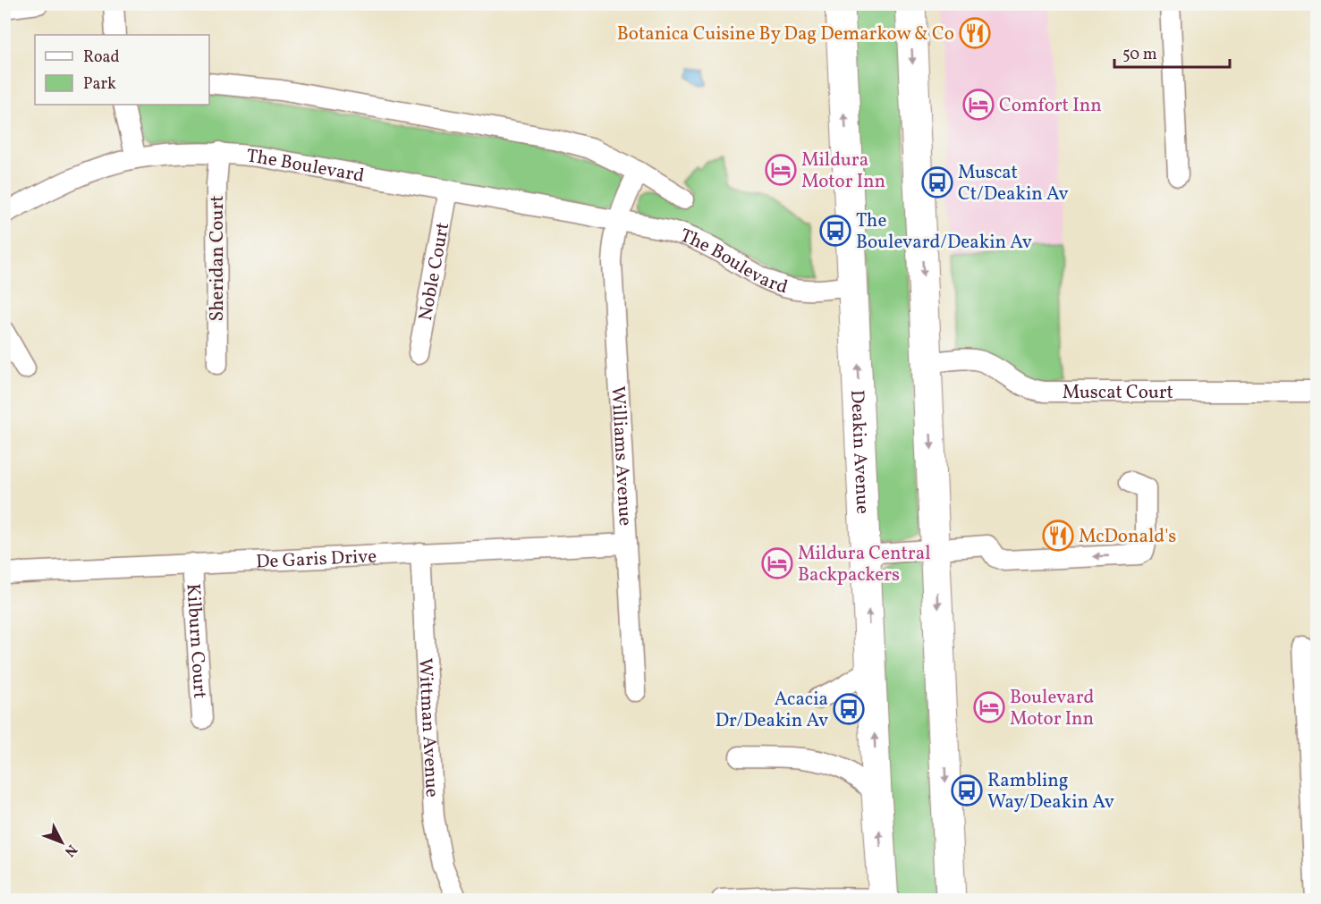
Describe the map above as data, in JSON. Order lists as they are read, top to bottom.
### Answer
{
  "streets": {
    "highway": ["Deakin Avenue"],
    "street": [
      "The Boulevard",
      "Sheridan Court",
      "Noble Court",
      "Muscat Court",
      "Williams Avenue",
      "De Garis Drive",
      "Kilburn Court",
      "Wittman Avenue"
    ]
  },
  "crossings": [
    ["The Boulevard", "Sheridan Court"],
    ["The Boulevard", "Noble Court"],
    ["The Boulevard", "Deakin Avenue"],
    ["The Boulevard", "Williams Avenue"],
    ["Williams Avenue", "De Garis Drive"],
    ["De Garis Drive", "Kilburn Court"],
    ["De Garis Drive", "Wittman Avenue"]
  ],
  "places": {
    "restaurant": ["Botanica Cuisine By Dag Demarkow & Co", "McDonald's"],
    "hotel": [
      "Comfort Inn",
      "Mildura Motor Inn",
      "Mildura Central Backpackers",
      "Boulevard Motor Inn"
    ],
    "bus stop": [
      "Muscat Ct/Deakin Av",
      "The Boulevard/Deakin Av",
      "Acacia Dr/Deakin Av",
      "Rambling Way/Deakin Av"
    ]
  },
  "legend": ["Road", "Park"],
  "scale_bar": "50 m",
  "north": "bottom right"
}
